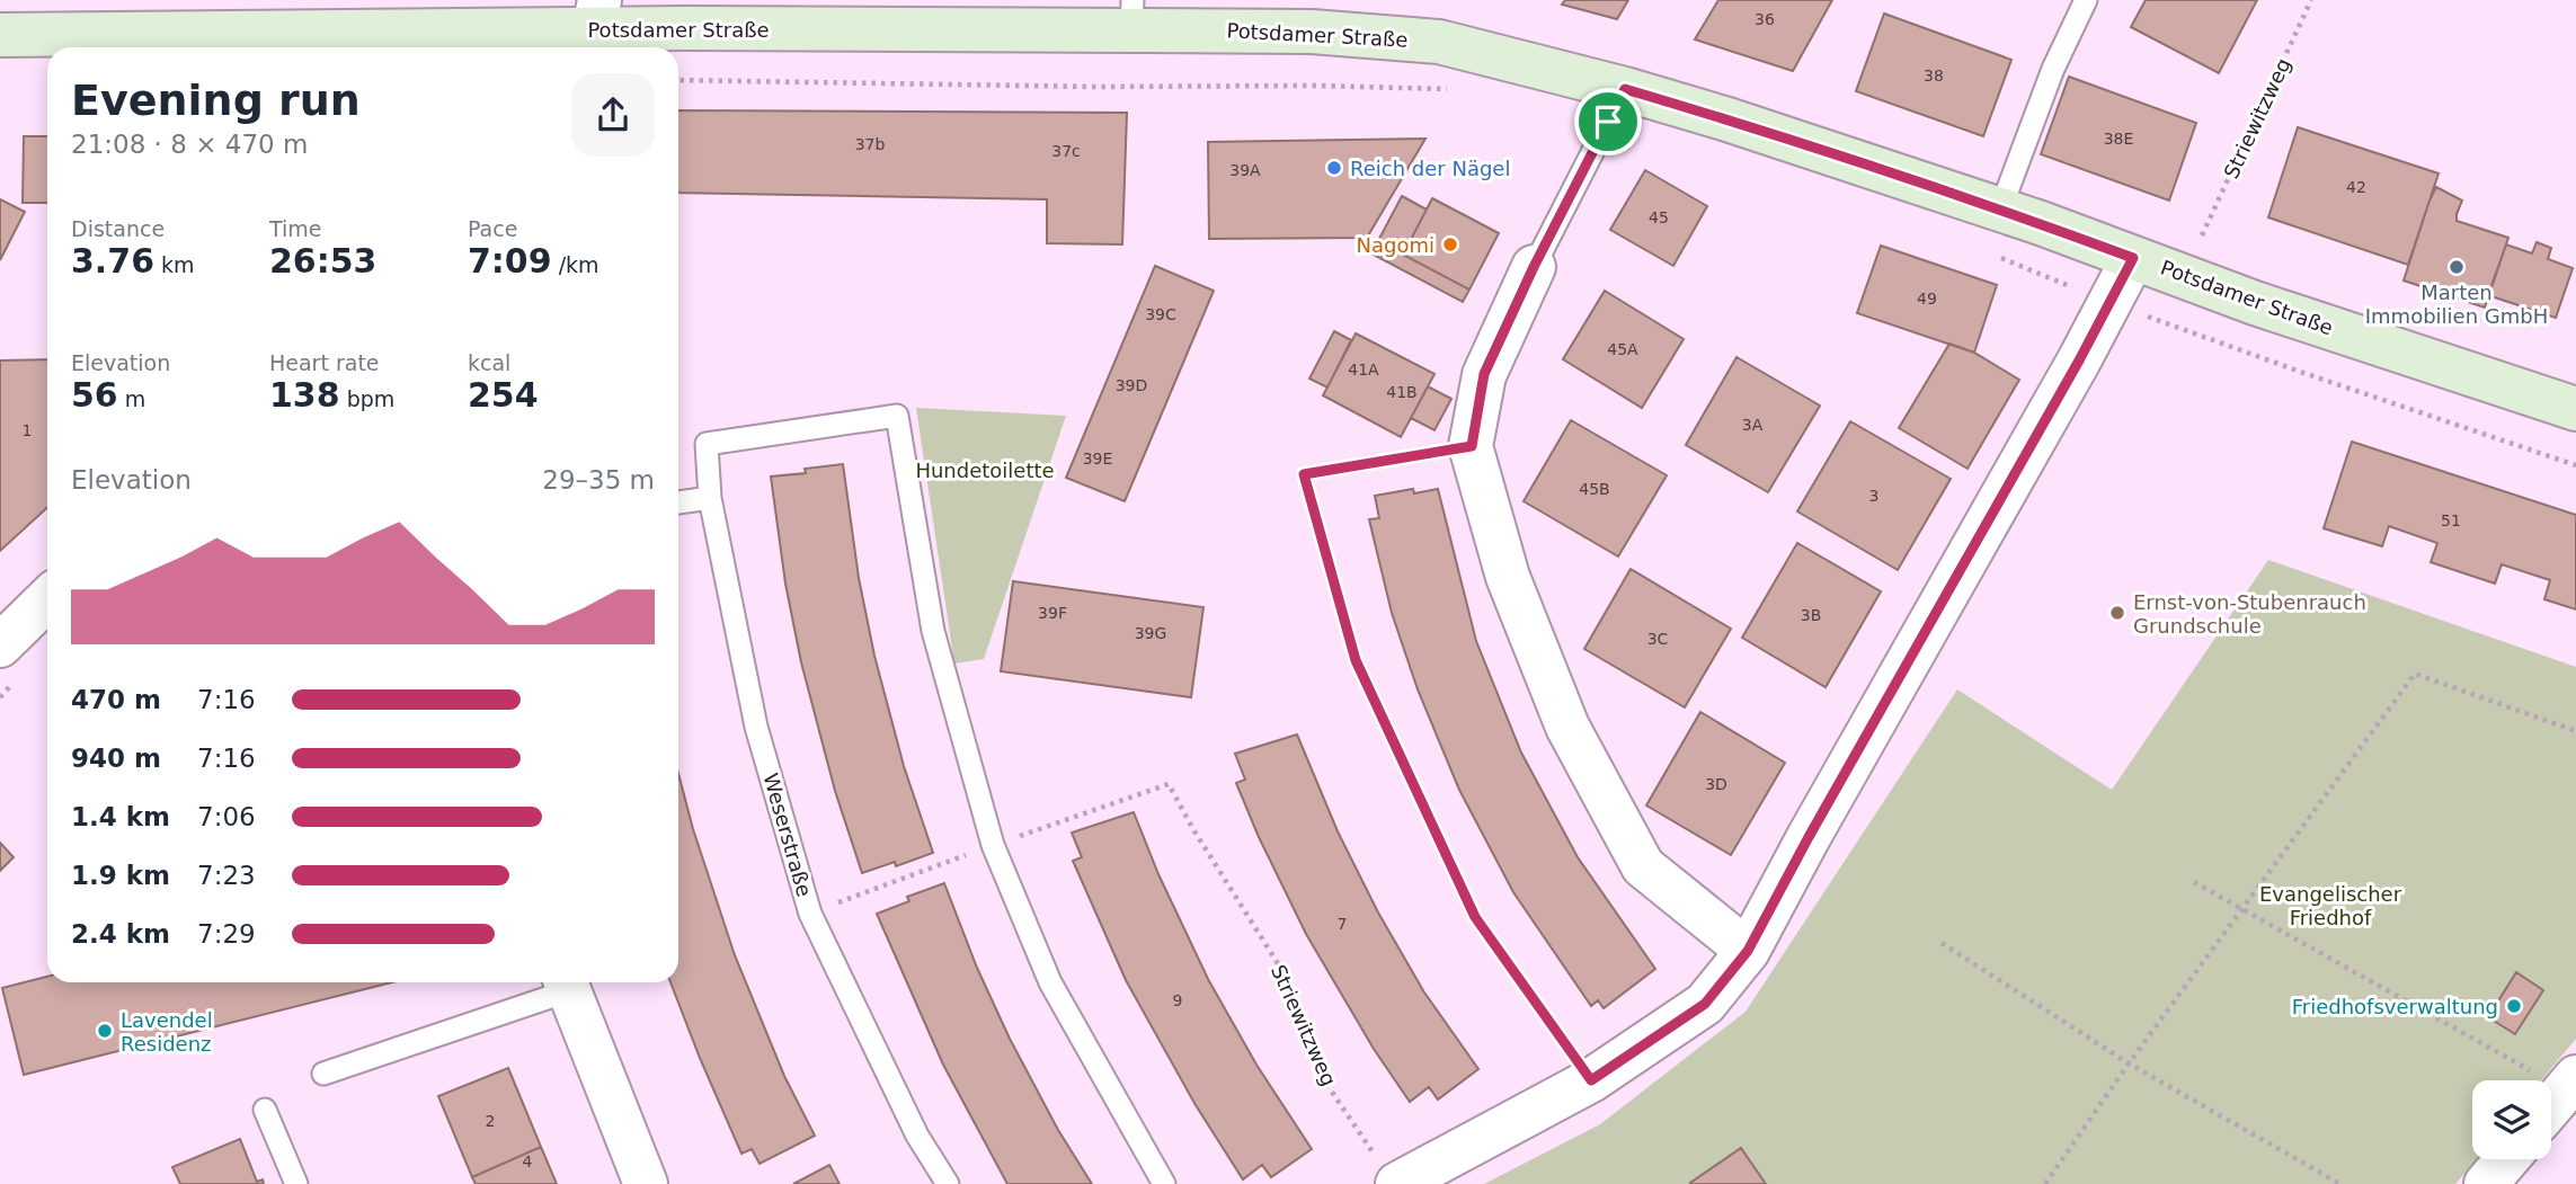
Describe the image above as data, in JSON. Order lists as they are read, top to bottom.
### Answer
{
  "streets": {
    "street": ["Potsdamer Straße"],
    "lane": ["Weserstraße"],
    "path": ["Striewitzweg"]
  },
  "parks": ["Hundetoilette", "Evangelischer Friedhof"],
  "places": [
    "Reich der Nägel",
    "Nagomi",
    "Marten Immobilien GmbH",
    "Ernst-von-Stubenrauch Grundschule",
    "Friedhofsverwaltung",
    "Lavendel Residenz"
  ],
  "house_numbers": [
    "36",
    "38",
    "38E",
    "37b",
    "37c",
    "39A",
    "42",
    "45",
    "49",
    "39C",
    "45A",
    "41A",
    "39D",
    "41B",
    "3A",
    "1",
    "39E",
    "45B",
    "3",
    "51",
    "39F",
    "3B",
    "39G",
    "3C",
    "3D",
    "7",
    "9",
    "2",
    "4"
  ],
  "page": {
    "heading": ["Evening run", "21:08 · 8 × 470 m"],
    "stats": [
      ["Distance", "3.76 km"],
      ["Time", "26:53"],
      ["Pace", "7:09 /km"],
      ["Elevation", "56 m"],
      ["Heart rate", "138 bpm"],
      ["kcal", "254"]
    ],
    "chart": ["Elevation", "29–35 m"],
    "list": [
      {
        "name": "470 m",
        "note": "7:16"
      },
      {
        "name": "940 m",
        "note": "7:16"
      },
      {
        "name": "1.4 km",
        "note": "7:06"
      },
      {
        "name": "1.9 km",
        "note": "7:23"
      },
      {
        "name": "2.4 km",
        "note": "7:29"
      }
    ]
  }
}
